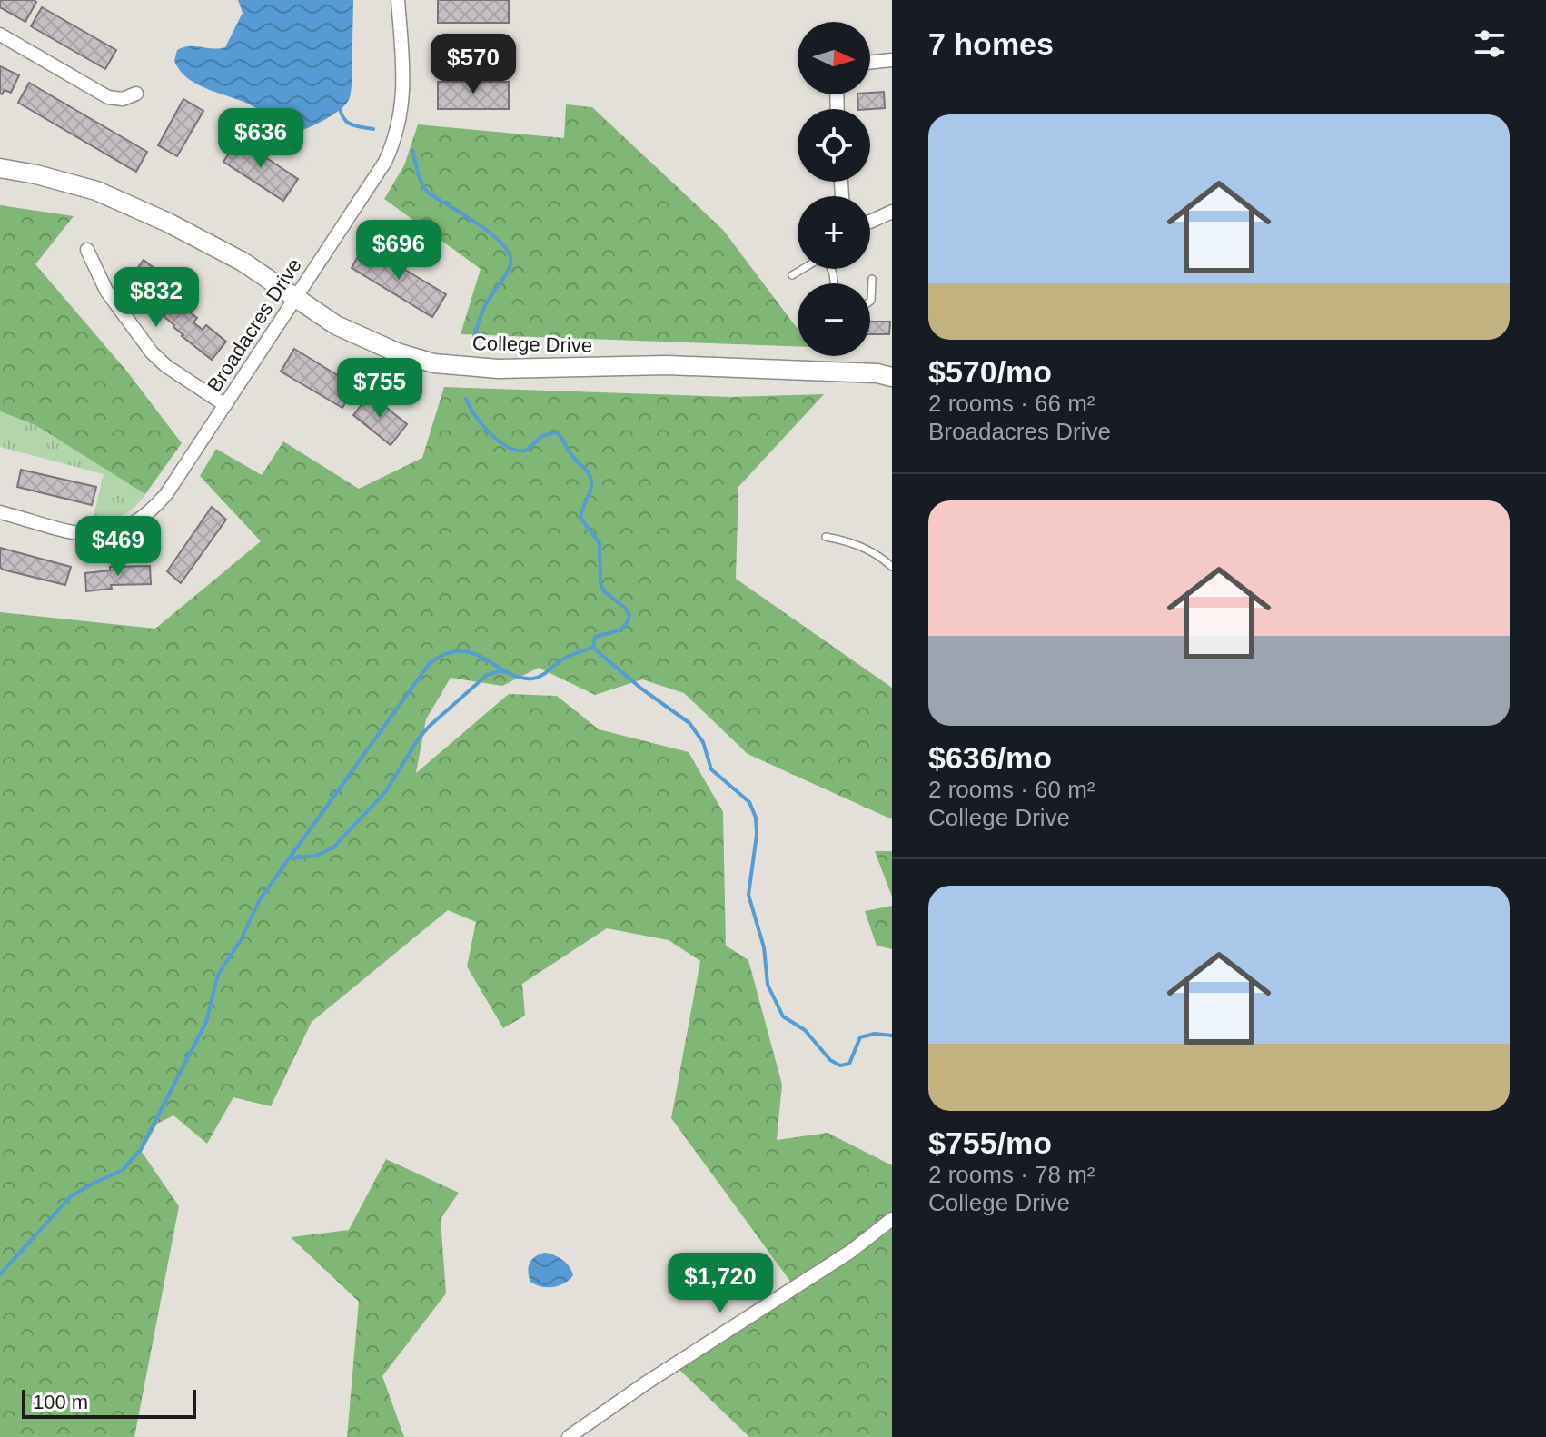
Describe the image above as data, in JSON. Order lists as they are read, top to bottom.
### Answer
{
  "streets": {
    "main road": ["College Drive"],
    "street": ["Broadacres Drive"]
  },
  "crossings": [
    ["Broadacres Drive", "College Drive"]
  ],
  "scale_bar": "100 m",
  "north": "right",
  "page": {
    "heading": "7 homes",
    "map_buttons": ["+", "−"],
    "price": [
      "$570",
      "$636",
      "$696",
      "$832",
      "$755",
      "$469",
      "$1,720"
    ],
    "list": [
      {
        "name": "$570/mo",
        "note": "2 rooms · 66 m² · Broadacres Drive"
      },
      {
        "name": "$636/mo",
        "note": "2 rooms · 60 m² · College Drive"
      },
      {
        "name": "$755/mo",
        "note": "2 rooms · 78 m² · College Drive"
      }
    ],
    "scale": "100 m"
  }
}
